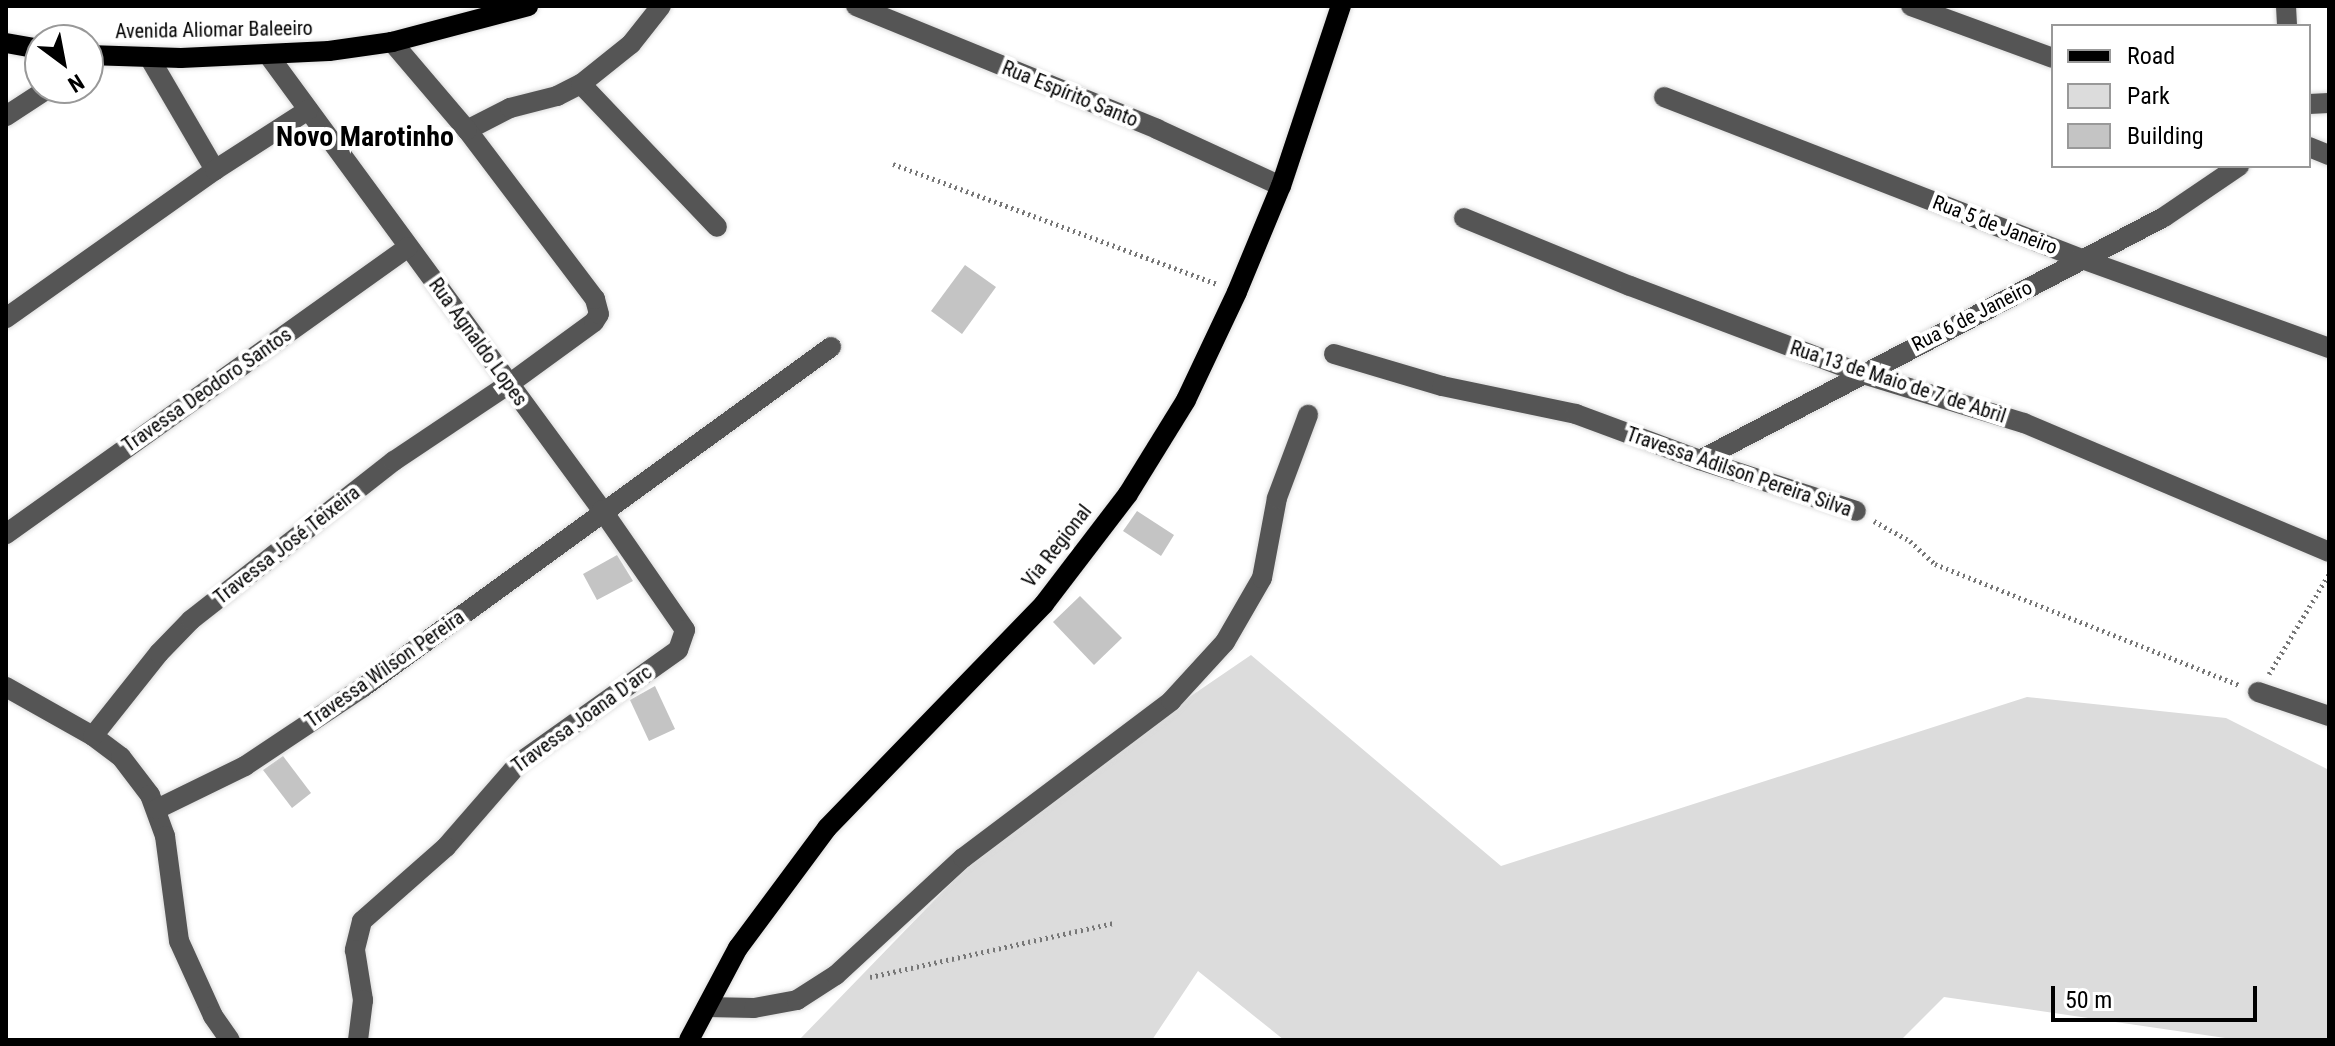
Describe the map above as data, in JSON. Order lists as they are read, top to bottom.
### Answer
{
  "streets": {
    "main road": ["Avenida Aliomar Baleeiro", "Via Regional"],
    "street": [
      "Rua Espírito Santo",
      "Rua 5 de Janeiro",
      "Rua 6 de Janeiro",
      "Rua Agnaldo Lopes",
      "Rua 13 de Maio de 7 de Abril",
      "Travessa Deodoro Santos",
      "Travessa Adilson Pereira Silva",
      "Travessa José Teixeira",
      "Travessa Wilson Pereira",
      "Travessa Joana D'arc"
    ]
  },
  "crossings": [
    ["Avenida Aliomar Baleeiro", "Rua Agnaldo Lopes"],
    ["Rua Espírito Santo", "Via Regional"],
    ["Rua 5 de Janeiro", "Rua 6 de Janeiro"],
    ["Rua 6 de Janeiro", "Rua 13 de Maio de 7 de Abril"],
    ["Rua 6 de Janeiro", "Travessa Adilson Pereira Silva"],
    ["Rua Agnaldo Lopes", "Travessa Deodoro Santos"],
    ["Rua Agnaldo Lopes", "Travessa José Teixeira"],
    ["Rua Agnaldo Lopes", "Travessa Wilson Pereira"],
    ["Rua Agnaldo Lopes", "Travessa Joana D'arc"]
  ],
  "districts": ["Novo Marotinho"],
  "legend": ["Road", "Park", "Building"],
  "scale_bar": "50 m",
  "north": "bottom right"
}
